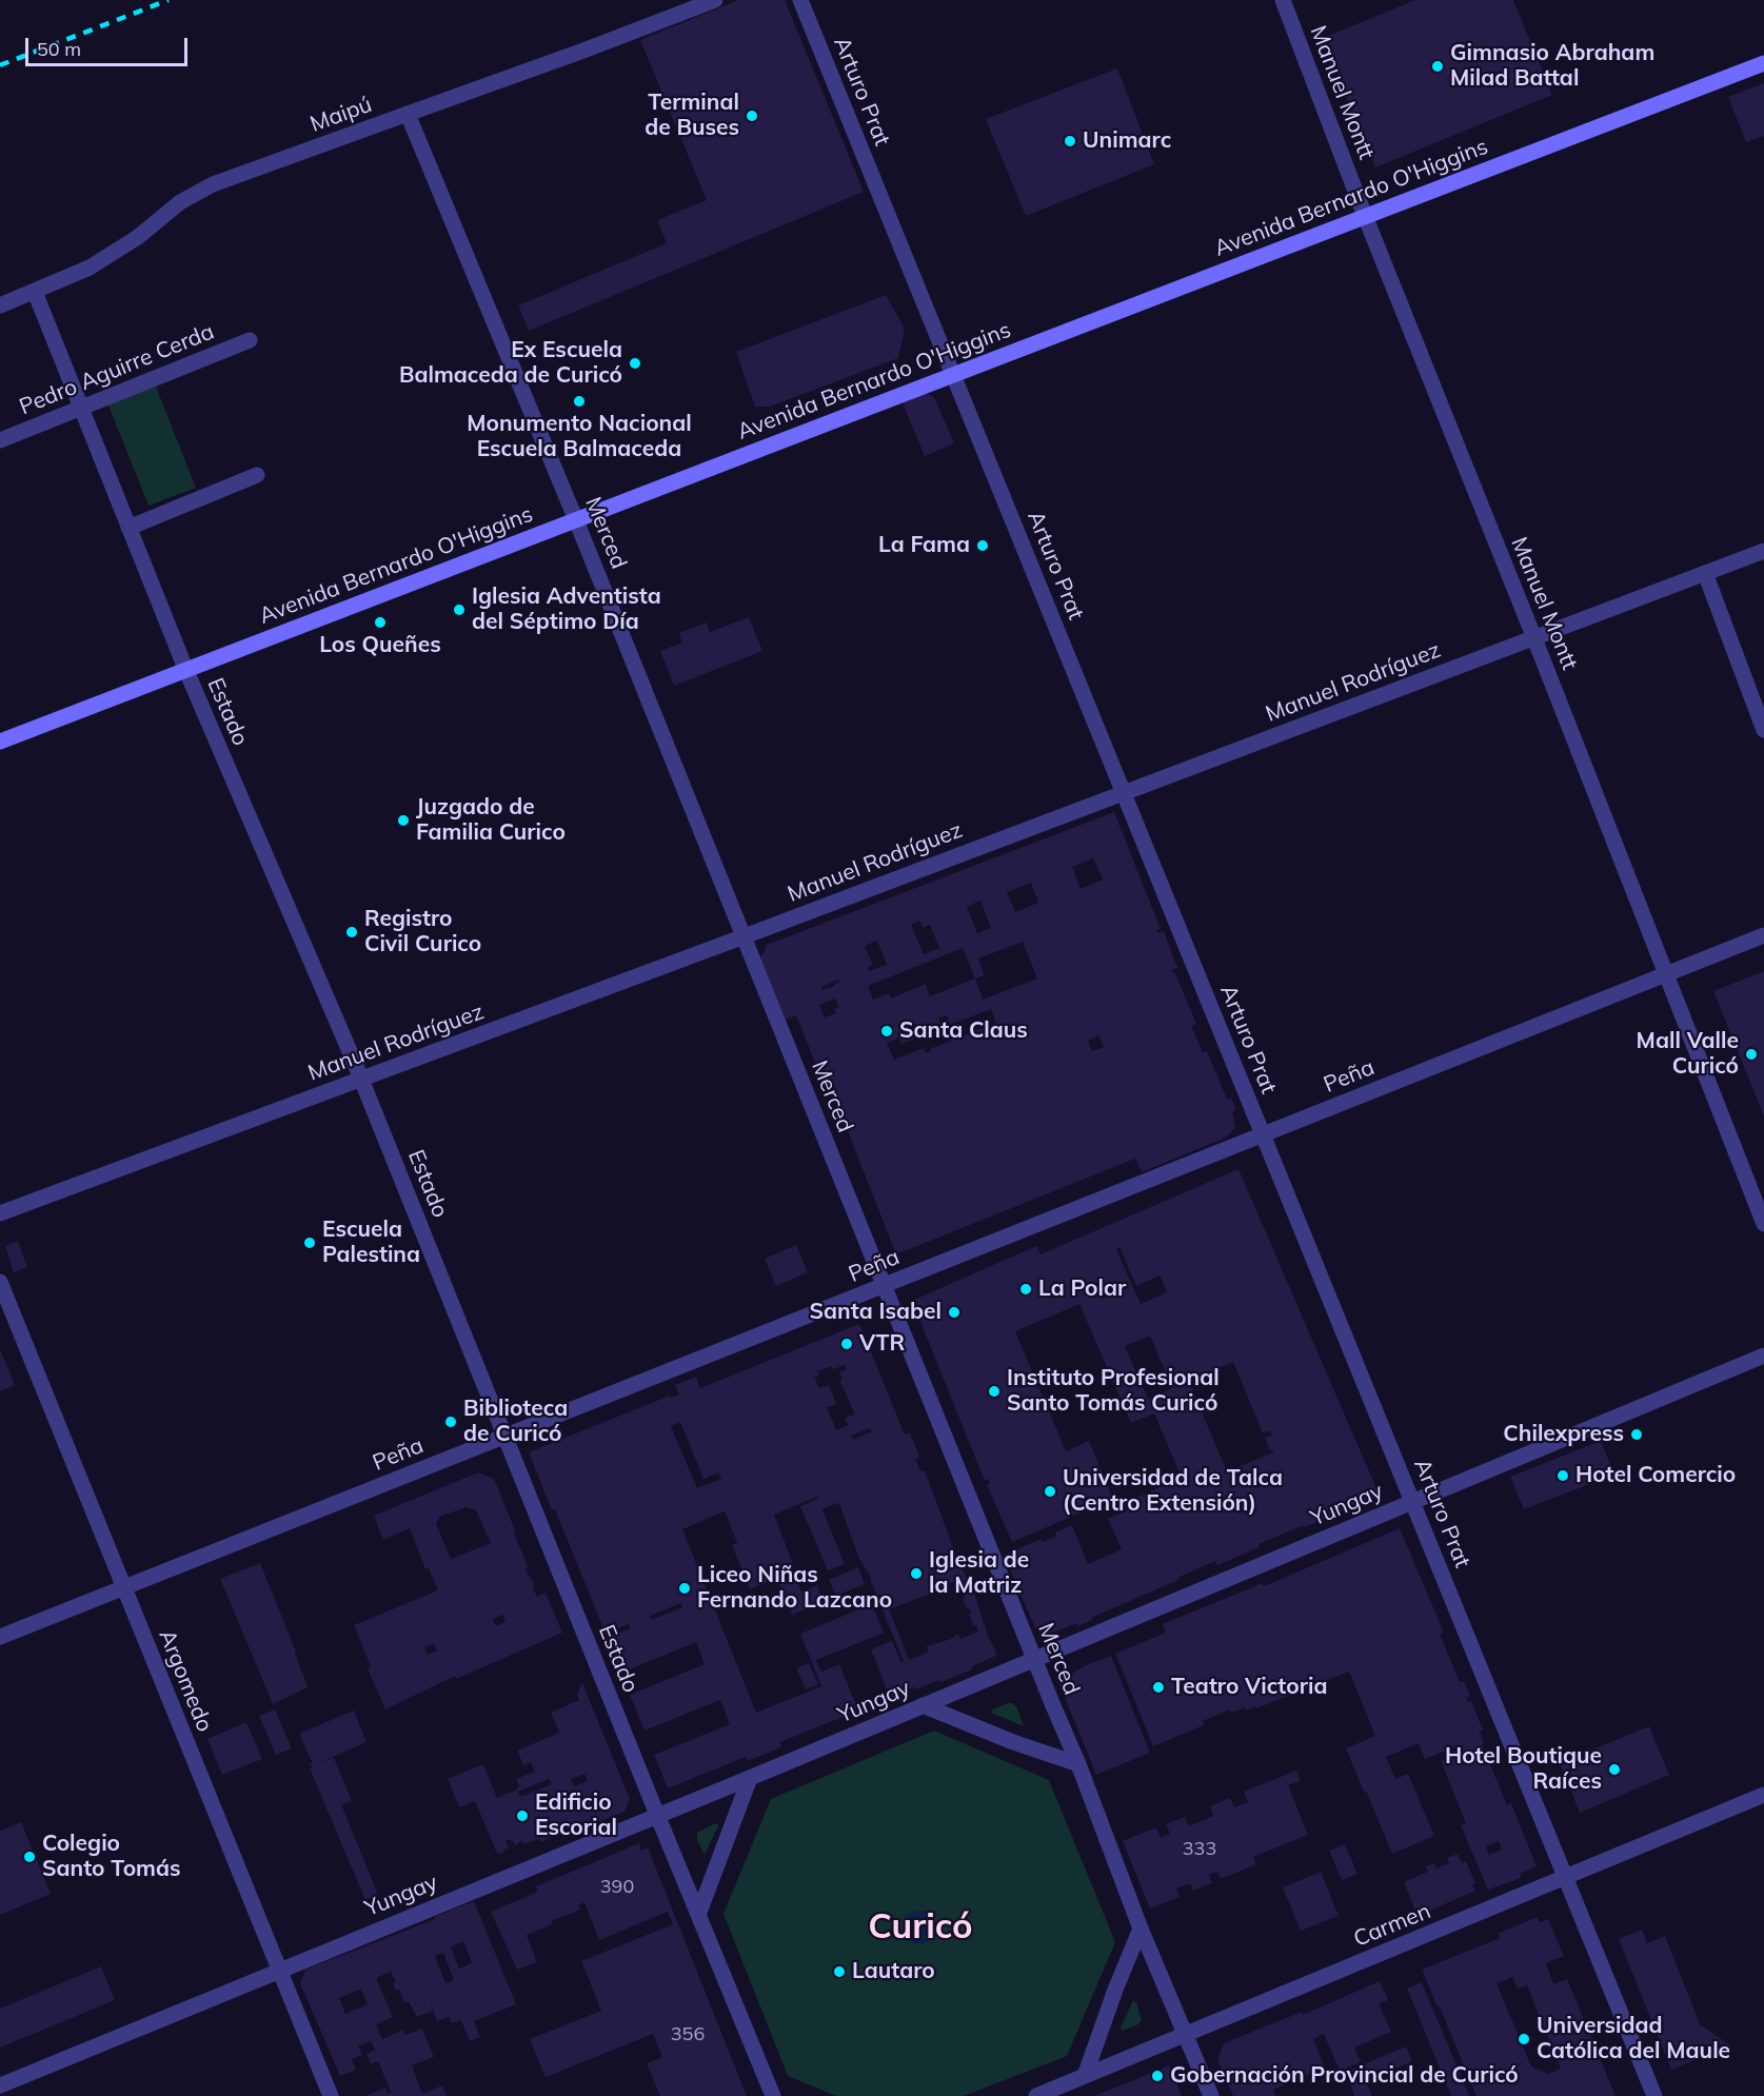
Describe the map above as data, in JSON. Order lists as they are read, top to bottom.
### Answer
{
  "streets": {
    "main road": ["Avenida Bernardo O'Higgins"],
    "street": [
      "Arturo Prat",
      "Manuel Montt",
      "Maipú",
      "Pedro Aguirre Cerda",
      "Merced",
      "Manuel Rodríguez",
      "Estado",
      "Peña",
      "Yungay",
      "Argomedo",
      "Carmen"
    ]
  },
  "crossings": [
    ["Arturo Prat", "Avenida Bernardo O'Higgins"],
    ["Arturo Prat", "Manuel Rodríguez"],
    ["Arturo Prat", "Peña"],
    ["Arturo Prat", "Yungay"],
    ["Arturo Prat", "Carmen"],
    ["Manuel Montt", "Avenida Bernardo O'Higgins"],
    ["Manuel Montt", "Manuel Rodríguez"],
    ["Manuel Montt", "Peña"],
    ["Maipú", "Merced"],
    ["Maipú", "Estado"],
    ["Avenida Bernardo O'Higgins", "Merced"],
    ["Avenida Bernardo O'Higgins", "Estado"],
    ["Pedro Aguirre Cerda", "Estado"],
    ["Merced", "Manuel Rodríguez"],
    ["Merced", "Peña"],
    ["Merced", "Yungay"],
    ["Merced", "Carmen"],
    ["Manuel Rodríguez", "Estado"],
    ["Estado", "Peña"],
    ["Estado", "Yungay"],
    ["Peña", "Argomedo"],
    ["Yungay", "Argomedo"]
  ],
  "districts": ["Curicó"],
  "places": [
    "Gimnasio Abraham Milad Battal",
    "Terminal de Buses",
    "Unimarc",
    "Ex Escuela Balmaceda de Curicó",
    "Monumento Nacional Escuela Balmaceda",
    "La Fama",
    "Iglesia Adventista del Séptimo Día",
    "Los Queñes",
    "Juzgado de Familia Curico",
    "Registro Civil Curico",
    "Santa Claus",
    "Mall Valle Curicó",
    "Escuela Palestina",
    "La Polar",
    "Santa Isabel",
    "VTR",
    "Instituto Profesional Santo Tomás Curicó",
    "Biblioteca de Curicó",
    "Chilexpress",
    "Hotel Comercio",
    "Universidad de Talca (Centro Extensión)",
    "Iglesia de la Matriz",
    "Liceo Niñas Fernando Lazcano",
    "Teatro Victoria",
    "Hotel Boutique Raíces",
    "Edificio Escorial",
    "Colegio Santo Tomás",
    "Lautaro",
    "Universidad Católica del Maule",
    "Gobernación Provincial de Curicó"
  ],
  "house_numbers": ["333", "390", "356"],
  "scale_bar": "50 m"
}
